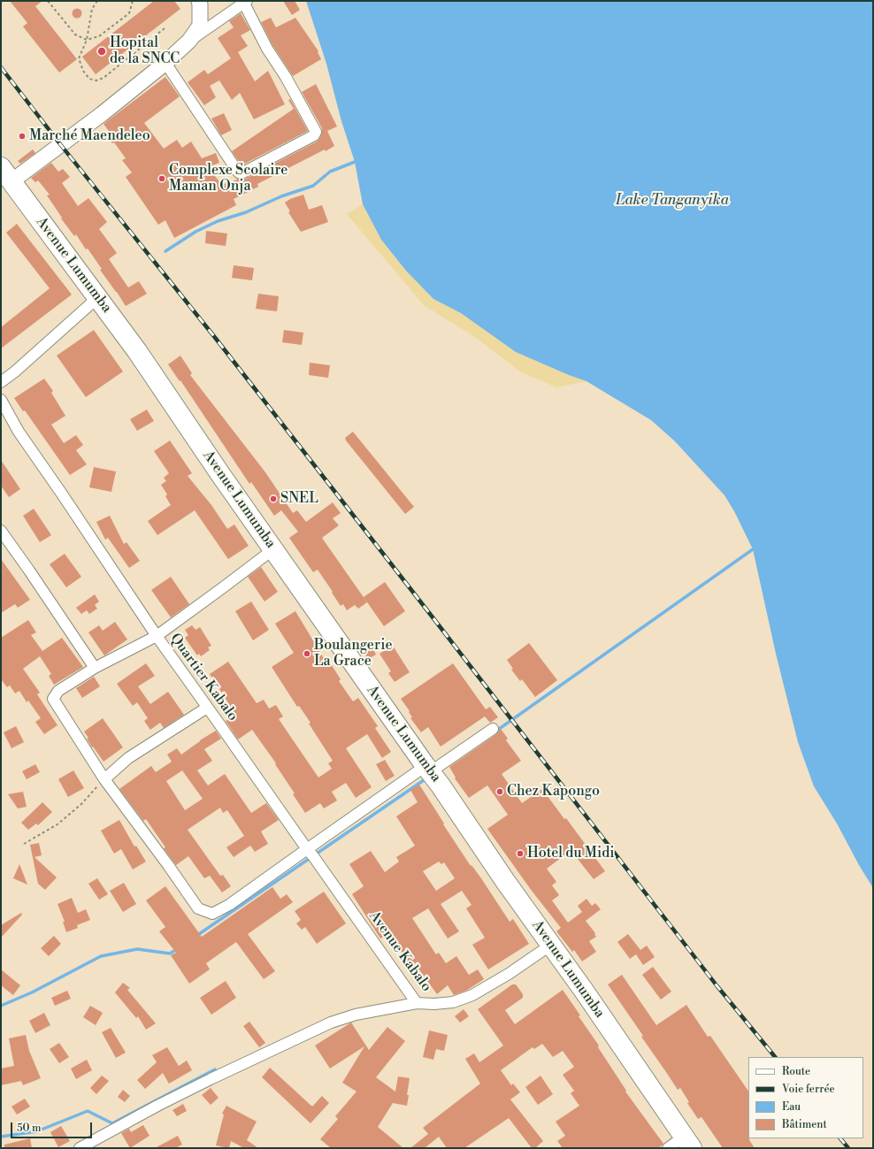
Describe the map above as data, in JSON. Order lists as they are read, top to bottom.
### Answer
{
  "streets": {
    "highway": ["Avenue Lumumba"],
    "street": ["Quartier Kabalo", "Avenue Kabalo"]
  },
  "crossings": [
    ["Avenue Lumumba", "Avenue Kabalo"],
    ["Quartier Kabalo", "Avenue Kabalo"]
  ],
  "water": ["Lake Tanganyika"],
  "places": [
    "Hopital de la SNCC",
    "Marché Maendeleo",
    "Complexe Scolaire Maman Onja",
    "SNEL",
    "Boulangerie La Grace",
    "Chez Kapongo",
    "Hotel du Midi"
  ],
  "legend": [
    "Route",
    "Voie ferrée",
    "Eau",
    "Bâtiment"
  ],
  "scale_bar": "50 m"
}
